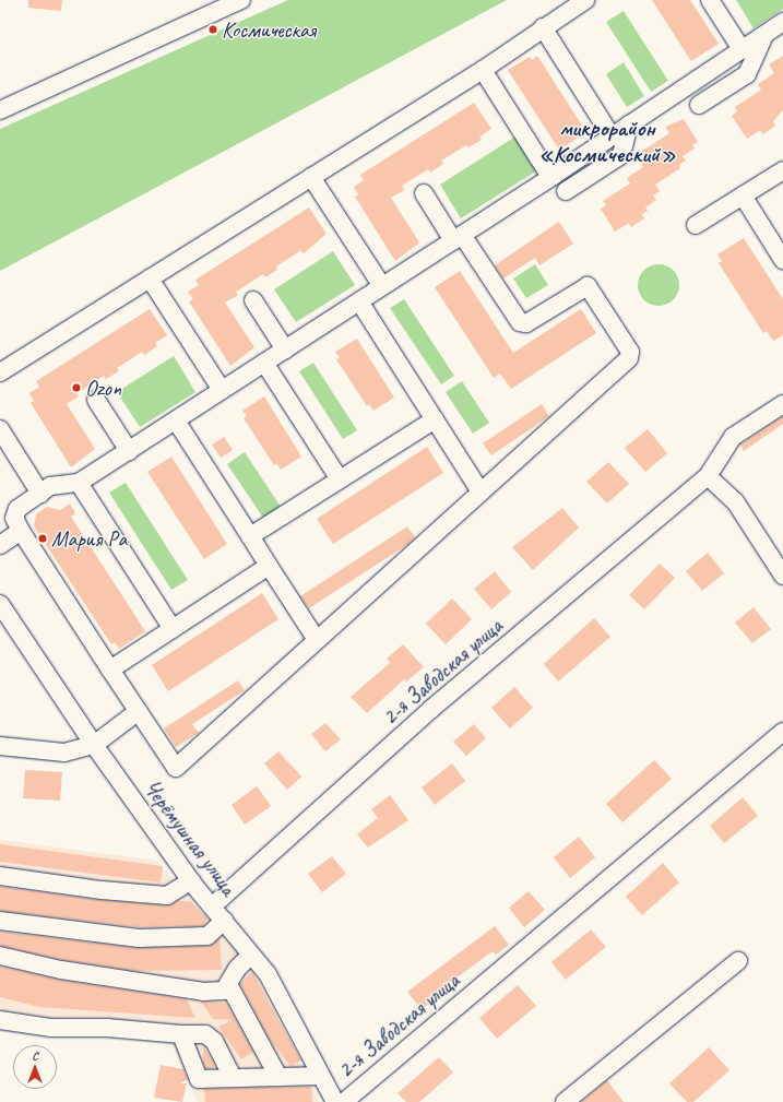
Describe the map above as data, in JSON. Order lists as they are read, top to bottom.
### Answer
{
  "streets": {
    "street": ["2-я Заводская улица", "Черёмушная улица"]
  },
  "crossings": [
    ["2-я Заводская улица", "Черёмушная улица"]
  ],
  "districts": ["микрорайон «Космический»"],
  "places": ["Космическая", "Ozon", "Мария Ра"],
  "north": "top"
}
